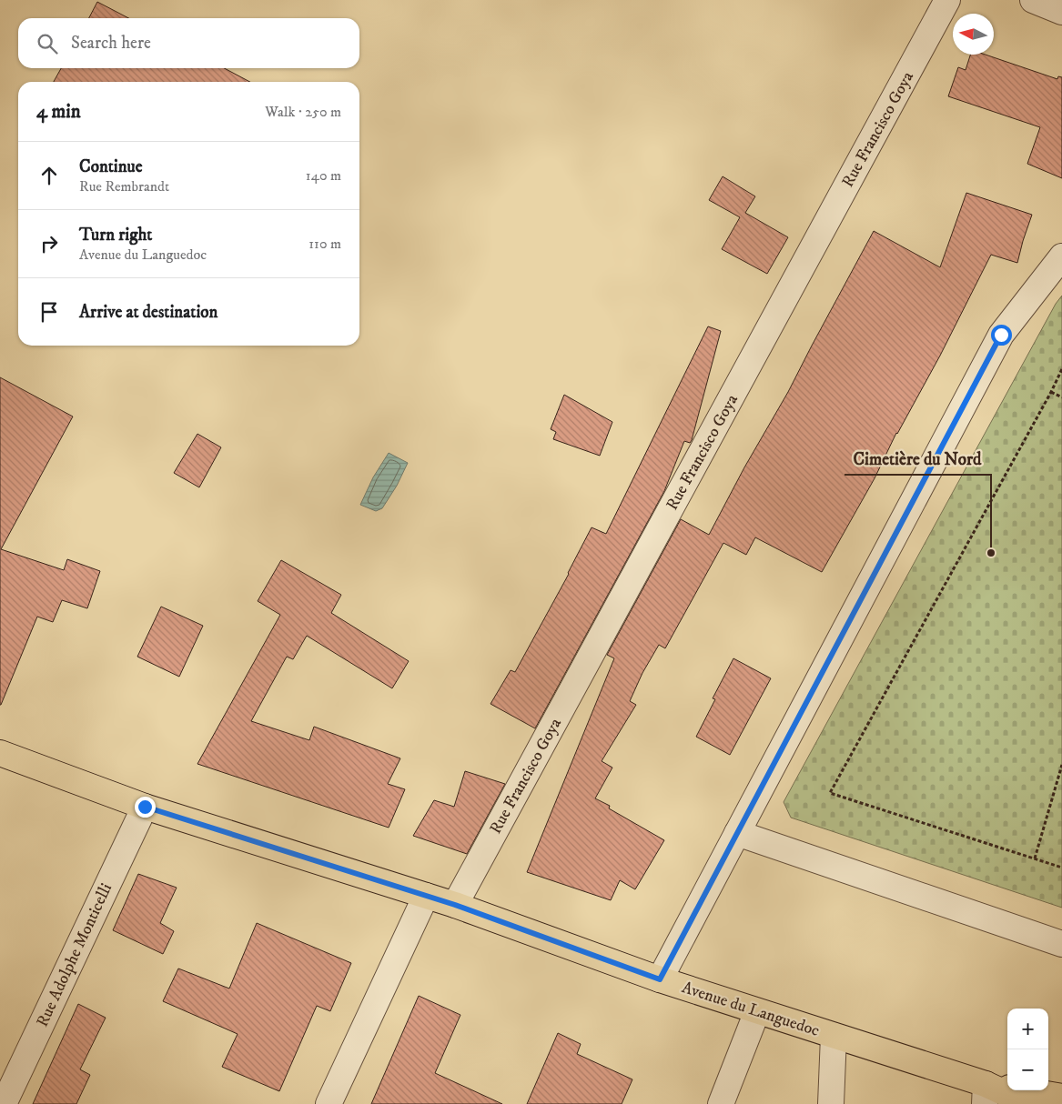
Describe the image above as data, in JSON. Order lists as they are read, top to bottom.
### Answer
{
  "streets": {
    "main road": ["Avenue du Languedoc"],
    "street": ["Rue Francisco Goya", "Rue Adolphe Monticelli"]
  },
  "crossings": [
    ["Rue Francisco Goya", "Avenue du Languedoc"],
    ["Rue Adolphe Monticelli", "Avenue du Languedoc"]
  ],
  "places": ["Cimetière du Nord"],
  "north": "left",
  "page": {
    "search": "Search here",
    "heading": ["4 min", "Walk · 250 m"],
    "list": [
      ["Continue", "Rue Rembrandt", "140 m"],
      ["Turn right", "Avenue du Languedoc", "110 m"],
      "Arrive at destination"
    ],
    "map_buttons": ["+", "−"]
  }
}
